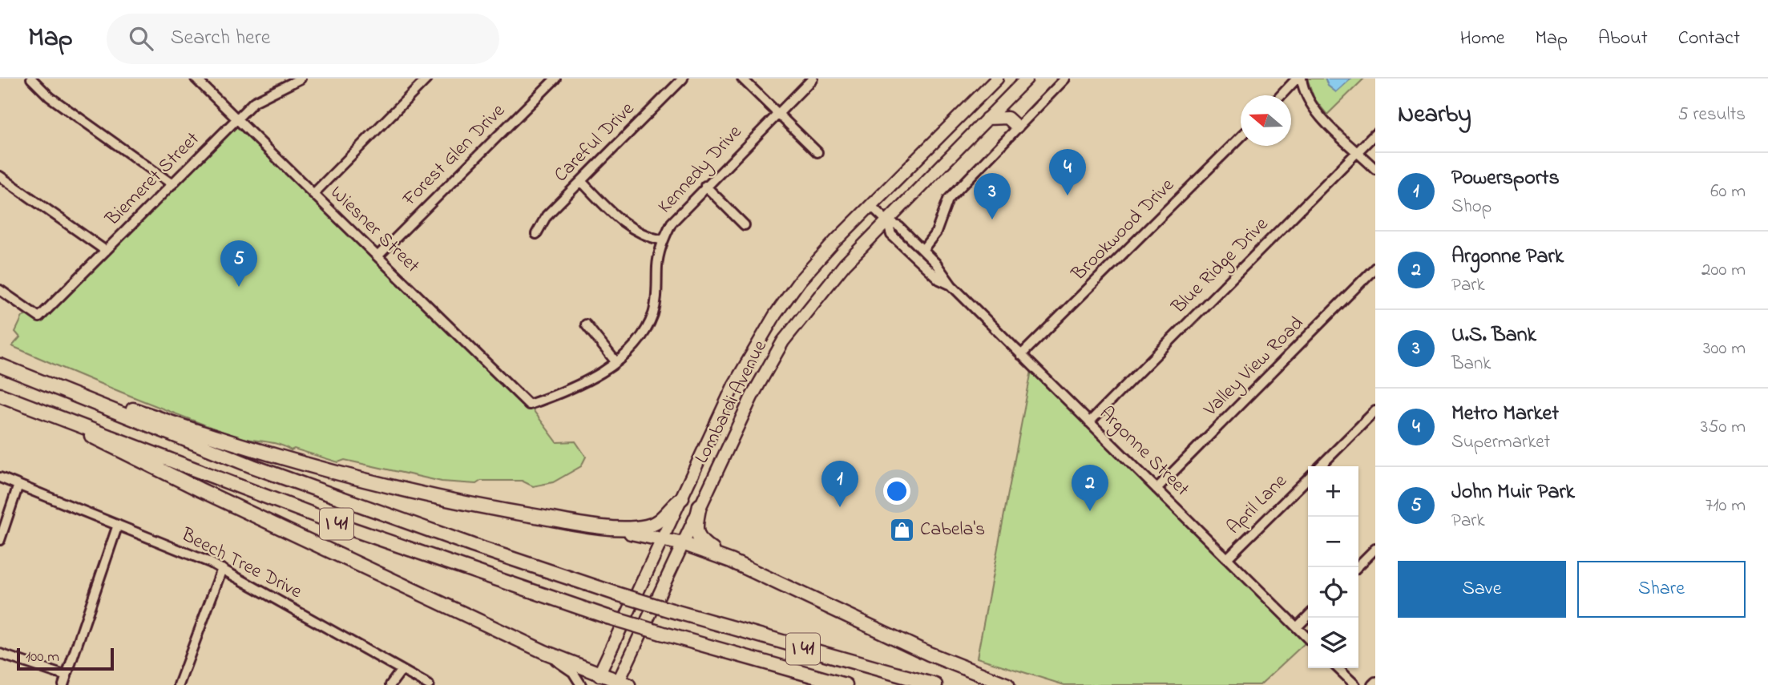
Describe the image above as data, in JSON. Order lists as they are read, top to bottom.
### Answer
{
  "streets": {
    "highway": ["I 41"],
    "main road": ["Lombardi Avenue"],
    "street": [
      "Careful Drive",
      "Forest Glen Drive",
      "Kennedy Drive",
      "Biemeret Street",
      "Wiesner Street",
      "Brookwood Drive",
      "Blue Ridge Drive",
      "Valley View Road",
      "Argonne Street",
      "April Lane",
      "Beech Tree Drive"
    ]
  },
  "crossings": [
    ["Forest Glen Drive", "Wiesner Street"],
    ["Kennedy Drive", "Wiesner Street"],
    ["Biemeret Street", "Wiesner Street"],
    ["Brookwood Drive", "Argonne Street"],
    ["Blue Ridge Drive", "Argonne Street"],
    ["Valley View Road", "Argonne Street"],
    ["Lombardi Avenue", "Argonne Street"],
    ["Argonne Street", "April Lane"]
  ],
  "places": {
    "shop": ["Cabela's"]
  },
  "scale_bar": "100 m",
  "north": "left",
  "page": {
    "header": "Map",
    "search": "Search here",
    "nav": [
      "Home",
      "Map",
      "About",
      "Contact"
    ],
    "heading": ["Nearby", "5 results"],
    "pins": [
      "4",
      "3",
      "5",
      "1",
      "2"
    ],
    "list": [
      {
        "mark": "1",
        "name": "Powersports",
        "note": "Shop",
        "value": "60 m"
      },
      {
        "mark": "2",
        "name": "Argonne Park",
        "note": "Park",
        "value": "200 m"
      },
      {
        "mark": "3",
        "name": "U.S. Bank",
        "note": "Bank",
        "value": "300 m"
      },
      {
        "mark": "4",
        "name": "Metro Market",
        "note": "Supermarket",
        "value": "350 m"
      },
      {
        "mark": "5",
        "name": "John Muir Park",
        "note": "Park",
        "value": "710 m"
      }
    ],
    "map_buttons": ["+", "−"],
    "buttons": ["Save", "Share"],
    "scale": "100 m"
  }
}
